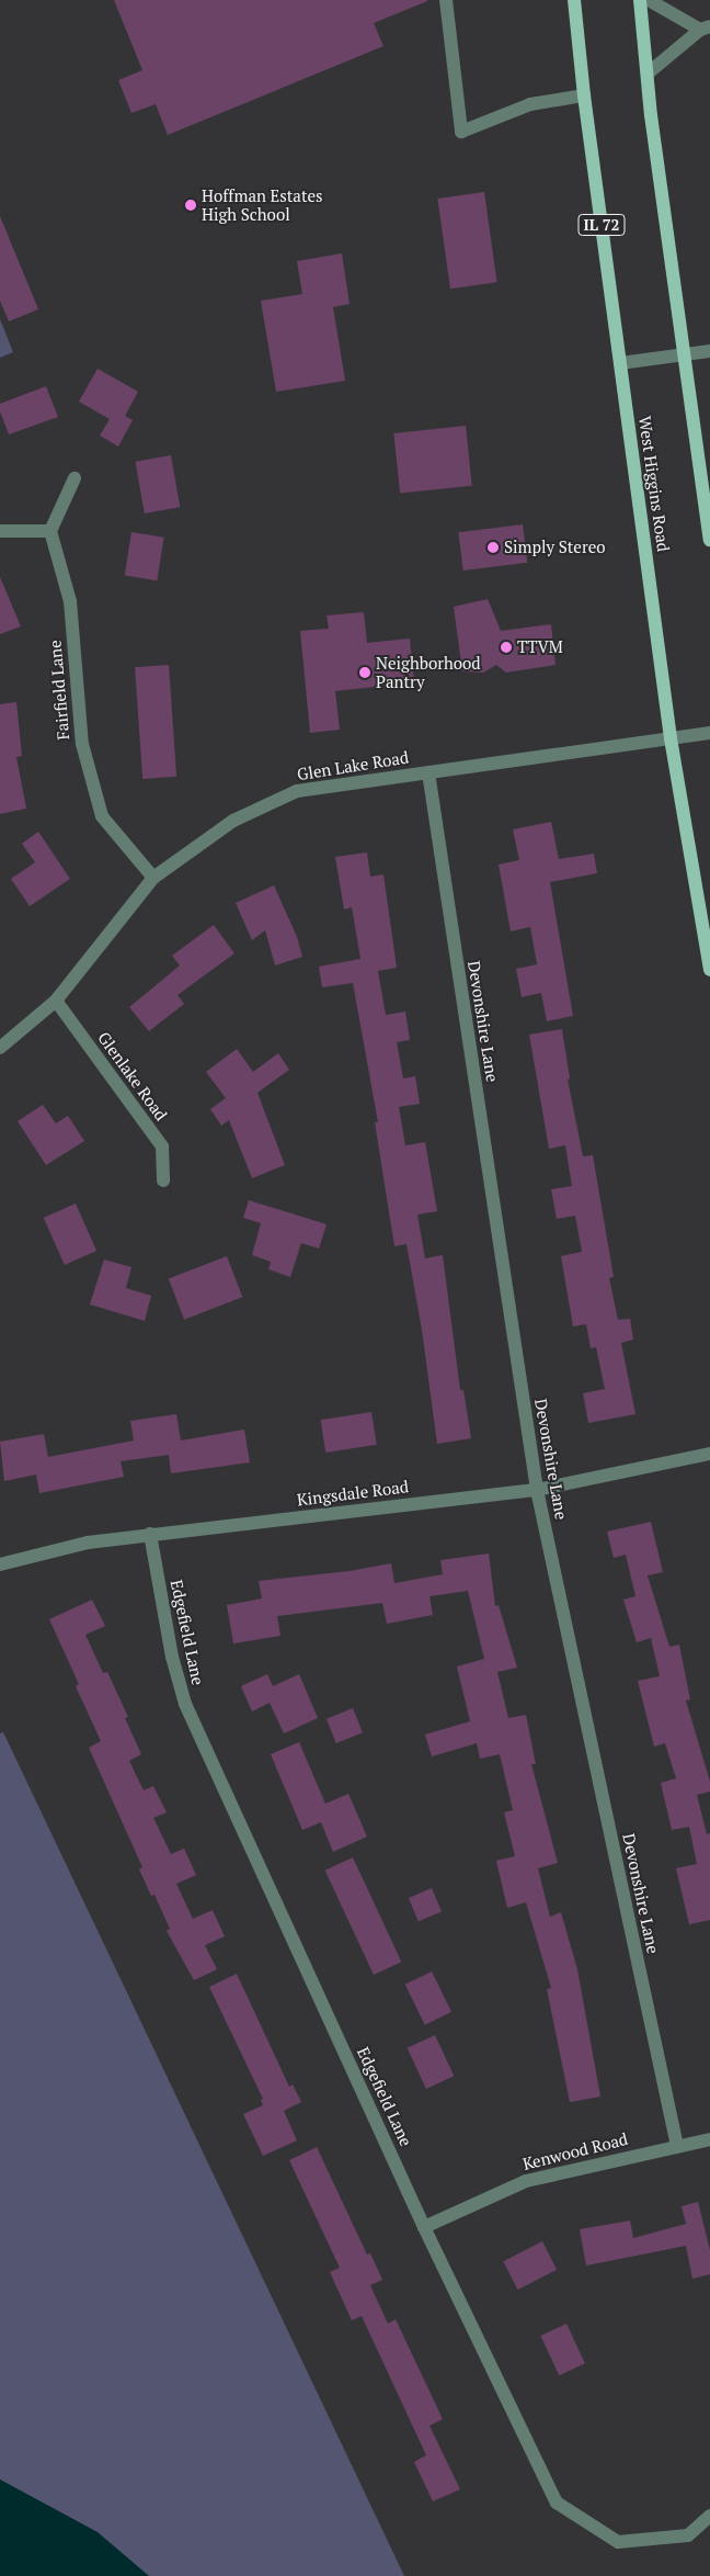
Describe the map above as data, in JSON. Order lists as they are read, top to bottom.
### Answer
{
  "streets": {
    "main road": ["IL 72", "West Higgins Road"],
    "street": [
      "Fairfield Lane",
      "Glen Lake Road",
      "Devonshire Lane",
      "Glenlake Road",
      "Kingsdale Road",
      "Edgefield Lane",
      "Kenwood Road"
    ]
  },
  "crossings": [
    ["West Higgins Road", "Glen Lake Road"],
    ["Fairfield Lane", "Glen Lake Road"],
    ["Glen Lake Road", "Devonshire Lane"],
    ["Glen Lake Road", "Glenlake Road"],
    ["Devonshire Lane", "Kingsdale Road"],
    ["Devonshire Lane", "Kenwood Road"],
    ["Kingsdale Road", "Edgefield Lane"],
    ["Edgefield Lane", "Kenwood Road"]
  ],
  "places": [
    "Hoffman Estates High School",
    "Simply Stereo",
    "TTVM",
    "Neighborhood Pantry"
  ]
}
